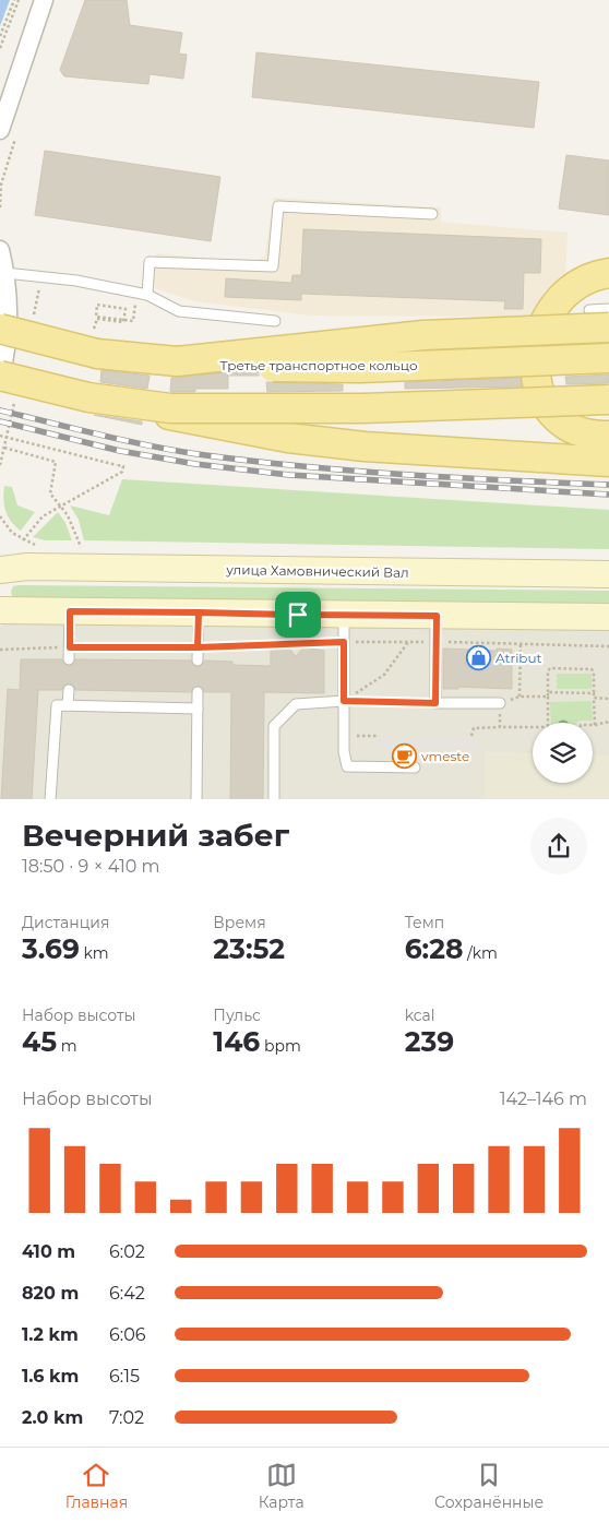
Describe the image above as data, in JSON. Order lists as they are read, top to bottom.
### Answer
{
  "streets": {
    "main road": ["Третье транспортное кольцо", "улица Хамовнический Вал"]
  },
  "places": {
    "shop": ["Atribut"],
    "cafe": ["vmeste"]
  },
  "page": {
    "heading": ["Вечерний забег", "18:50 · 9 × 410 m"],
    "stats": [
      ["Дистанция", "3.69 km"],
      ["Время", "23:52"],
      ["Темп", "6:28 /km"],
      ["Набор высоты", "45 m"],
      ["Пульс", "146 bpm"],
      ["kcal", "239"]
    ],
    "chart": ["Набор высоты", "142–146 m"],
    "list": [
      {
        "name": "410 m",
        "note": "6:02"
      },
      {
        "name": "820 m",
        "note": "6:42"
      },
      {
        "name": "1.2 km",
        "note": "6:06"
      },
      {
        "name": "1.6 km",
        "note": "6:15"
      },
      {
        "name": "2.0 km",
        "note": "7:02"
      }
    ],
    "tabs": ["Главная", "Карта", "Сохранённые"]
  }
}
